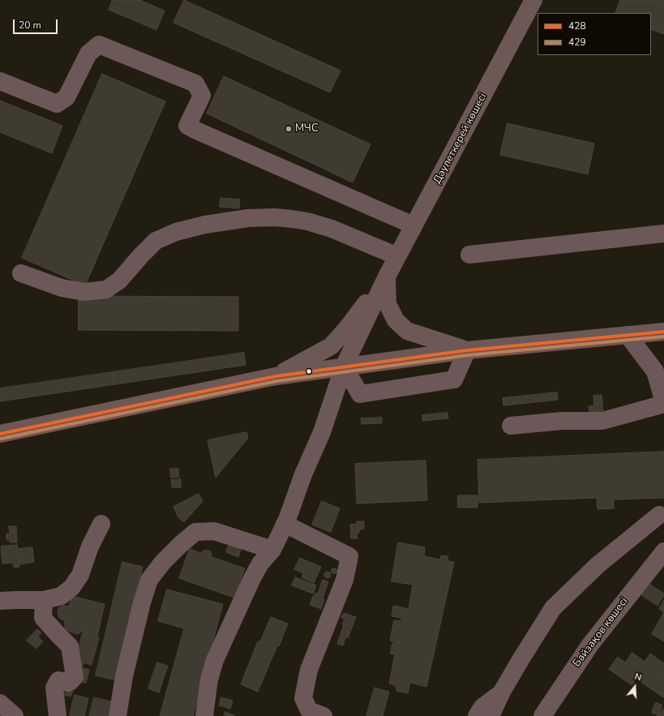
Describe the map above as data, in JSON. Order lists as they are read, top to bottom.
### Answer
{
  "streets": {
    "main road": ["Дәулеткерей көшесі"],
    "street": ["Байзақов көшесі"]
  },
  "places": ["МЧС"],
  "lines": ["transit line 428", "transit line 429"],
  "legend": ["428", "429"],
  "scale_bar": "20 m",
  "north": "top"
}
